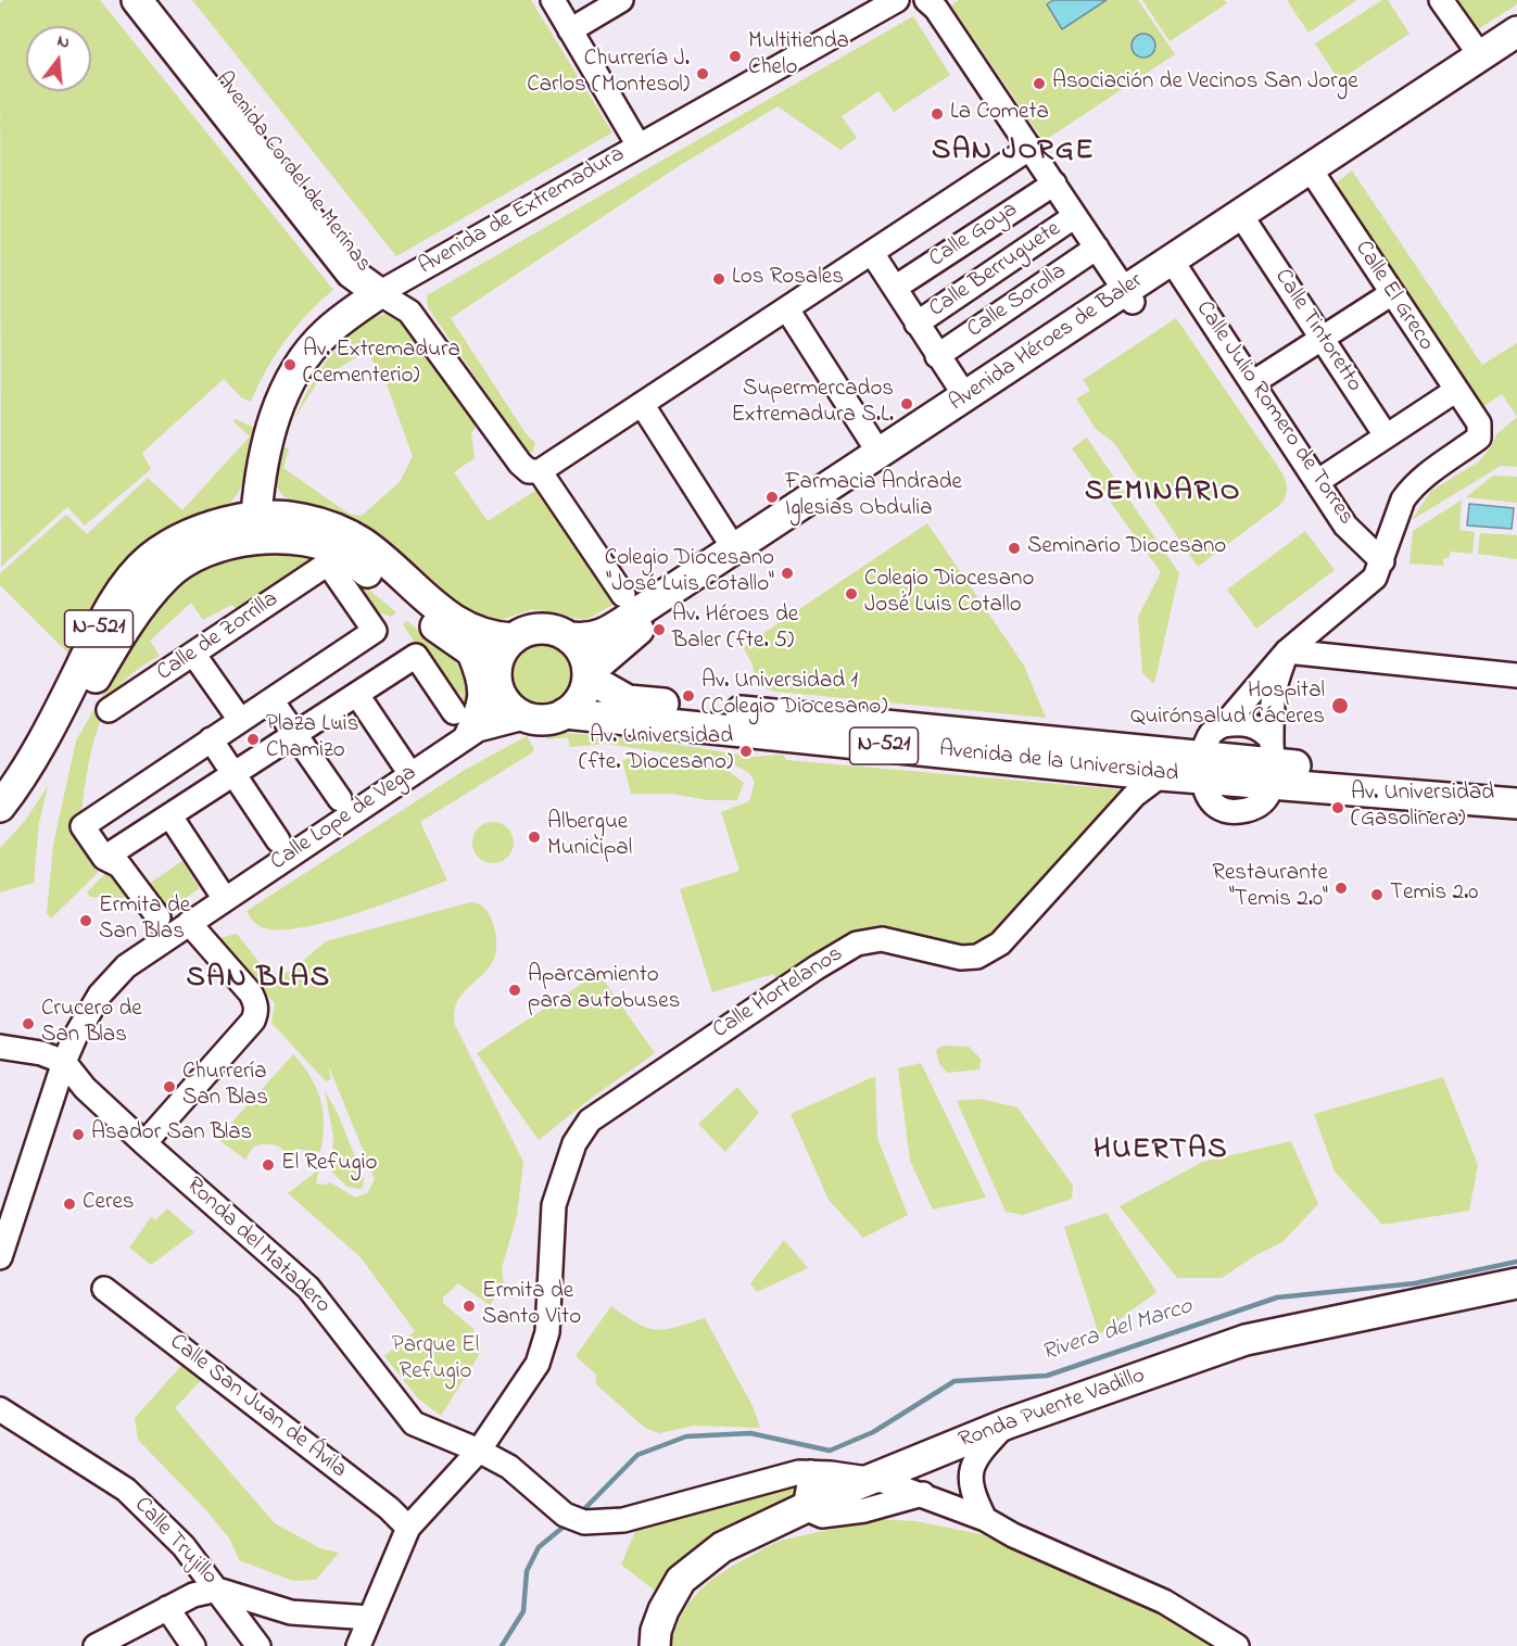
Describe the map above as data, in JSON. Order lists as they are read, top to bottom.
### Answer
{
  "streets": {
    "main road": [
      "Avenida Cordel de Merinas",
      "Avenida de Extremadura",
      "Avenida Héroes de Baler",
      "N-521",
      "Avenida de la Universidad",
      "Ronda Puente Vadillo"
    ],
    "street": [
      "Calle Goya",
      "Calle Berruguete",
      "Calle El Greco",
      "Calle Sorolla",
      "Calle Tintoretto",
      "Calle Julio Romero de Torres",
      "Calle de Zorrilla",
      "Calle Lope de Vega",
      "Calle Hortelanos",
      "Ronda del Matadero",
      "Calle San Juan de Ávila",
      "Calle Trujillo"
    ]
  },
  "crossings": [
    ["Avenida Cordel de Merinas", "Avenida de Extremadura"],
    ["Avenida de Extremadura", "N-521"],
    ["Calle El Greco", "Avenida Héroes de Baler"],
    ["Calle El Greco", "Calle Julio Romero de Torres"],
    ["Calle Tintoretto", "Avenida Héroes de Baler"],
    ["Avenida Héroes de Baler", "Calle Julio Romero de Torres"],
    ["Avenida Héroes de Baler", "N-521"],
    ["Avenida Héroes de Baler", "Avenida de la Universidad"],
    ["Avenida Héroes de Baler", "Calle Lope de Vega"],
    ["N-521", "Calle de Zorrilla"],
    ["N-521", "Avenida de la Universidad"],
    ["N-521", "Calle Lope de Vega"],
    ["Avenida de la Universidad", "Calle Lope de Vega"],
    ["Avenida de la Universidad", "Calle Hortelanos"],
    ["Calle Lope de Vega", "Ronda del Matadero"],
    ["Calle Hortelanos", "Ronda del Matadero"],
    ["Calle Hortelanos", "Calle San Juan de Ávila"],
    ["Calle Hortelanos", "Calle Trujillo"]
  ],
  "districts": [
    "SAN JORGE",
    "SEMINARIO",
    "SAN BLAS",
    "HUERTAS"
  ],
  "water": ["Rivera del Marco"],
  "parks": ["Parque El Refugio"],
  "places": [
    "Multitienda Chelo",
    "Churrería J. Carlos (Montesol)",
    "Asociación de Vecinos San Jorge",
    "La Cometa",
    "Los Rosales",
    "Av. Extremadura (cementerio)",
    "Supermercados Extremadura S.L.",
    "Farmacia Andrade Iglesias Obdulia",
    "Seminario Diocesano",
    "Colegio Diocesano \"José Luis Cotallo\"",
    "Colegio Diocesano José Luis Cotallo",
    "Av. Héroes de Baler (fte. 5)",
    "Av. Universidad 1 (Colegio Diocesano)",
    "Hospital Quirónsalud Cáceres",
    "Plaza Luis Chamizo",
    "Av. Universidad (fte. Diocesano)",
    "Av. Universidad (Gasolinera)",
    "Albergue Municipal",
    "Restaurante \"Temis 2.0\"",
    "Temis 2.0",
    "Ermita de San Blas",
    "Aparcamiento para autobuses",
    "Crucero de San Blas",
    "Churrería San Blas",
    "Asador San Blas",
    "El Refugio",
    "Ceres",
    "Ermita de Santo Vito"
  ],
  "north": "top"
}
